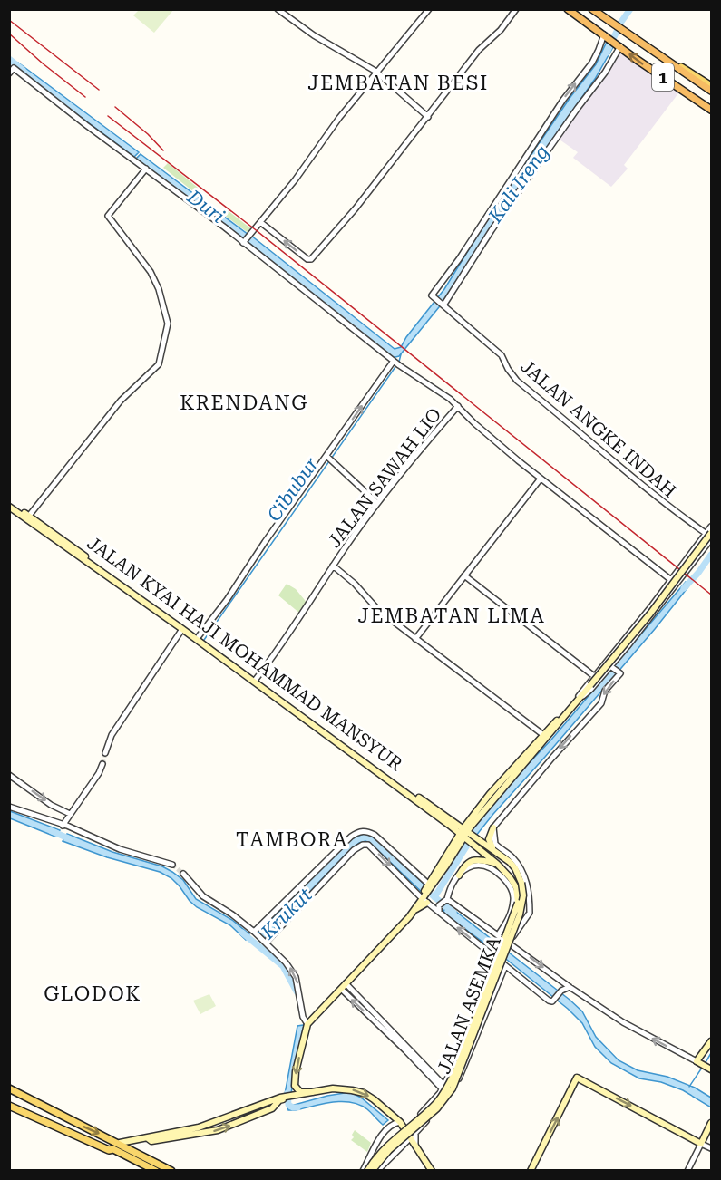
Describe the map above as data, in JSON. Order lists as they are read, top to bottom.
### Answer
{
  "streets": {
    "highway": ["1"],
    "main road": ["JALAN KYAI HAJI MOHAMMAD MANSYUR", "JALAN ASEMKA"],
    "street": ["JALAN ANGKE INDAH", "JALAN SAWAH LIO"]
  },
  "crossings": [
    ["1", "JALAN ANGKE INDAH"],
    ["JALAN SAWAH LIO", "JALAN KYAI HAJI MOHAMMAD MANSYUR"],
    ["JALAN KYAI HAJI MOHAMMAD MANSYUR", "JALAN ASEMKA"]
  ],
  "districts": [
    "JEMBATAN BESI",
    "KRENDANG",
    "JEMBATAN LIMA",
    "TAMBORA",
    "GLODOK"
  ],
  "water": [
    "Kali Ireng",
    "Duri",
    "Cibubur",
    "Krukut"
  ]
}
